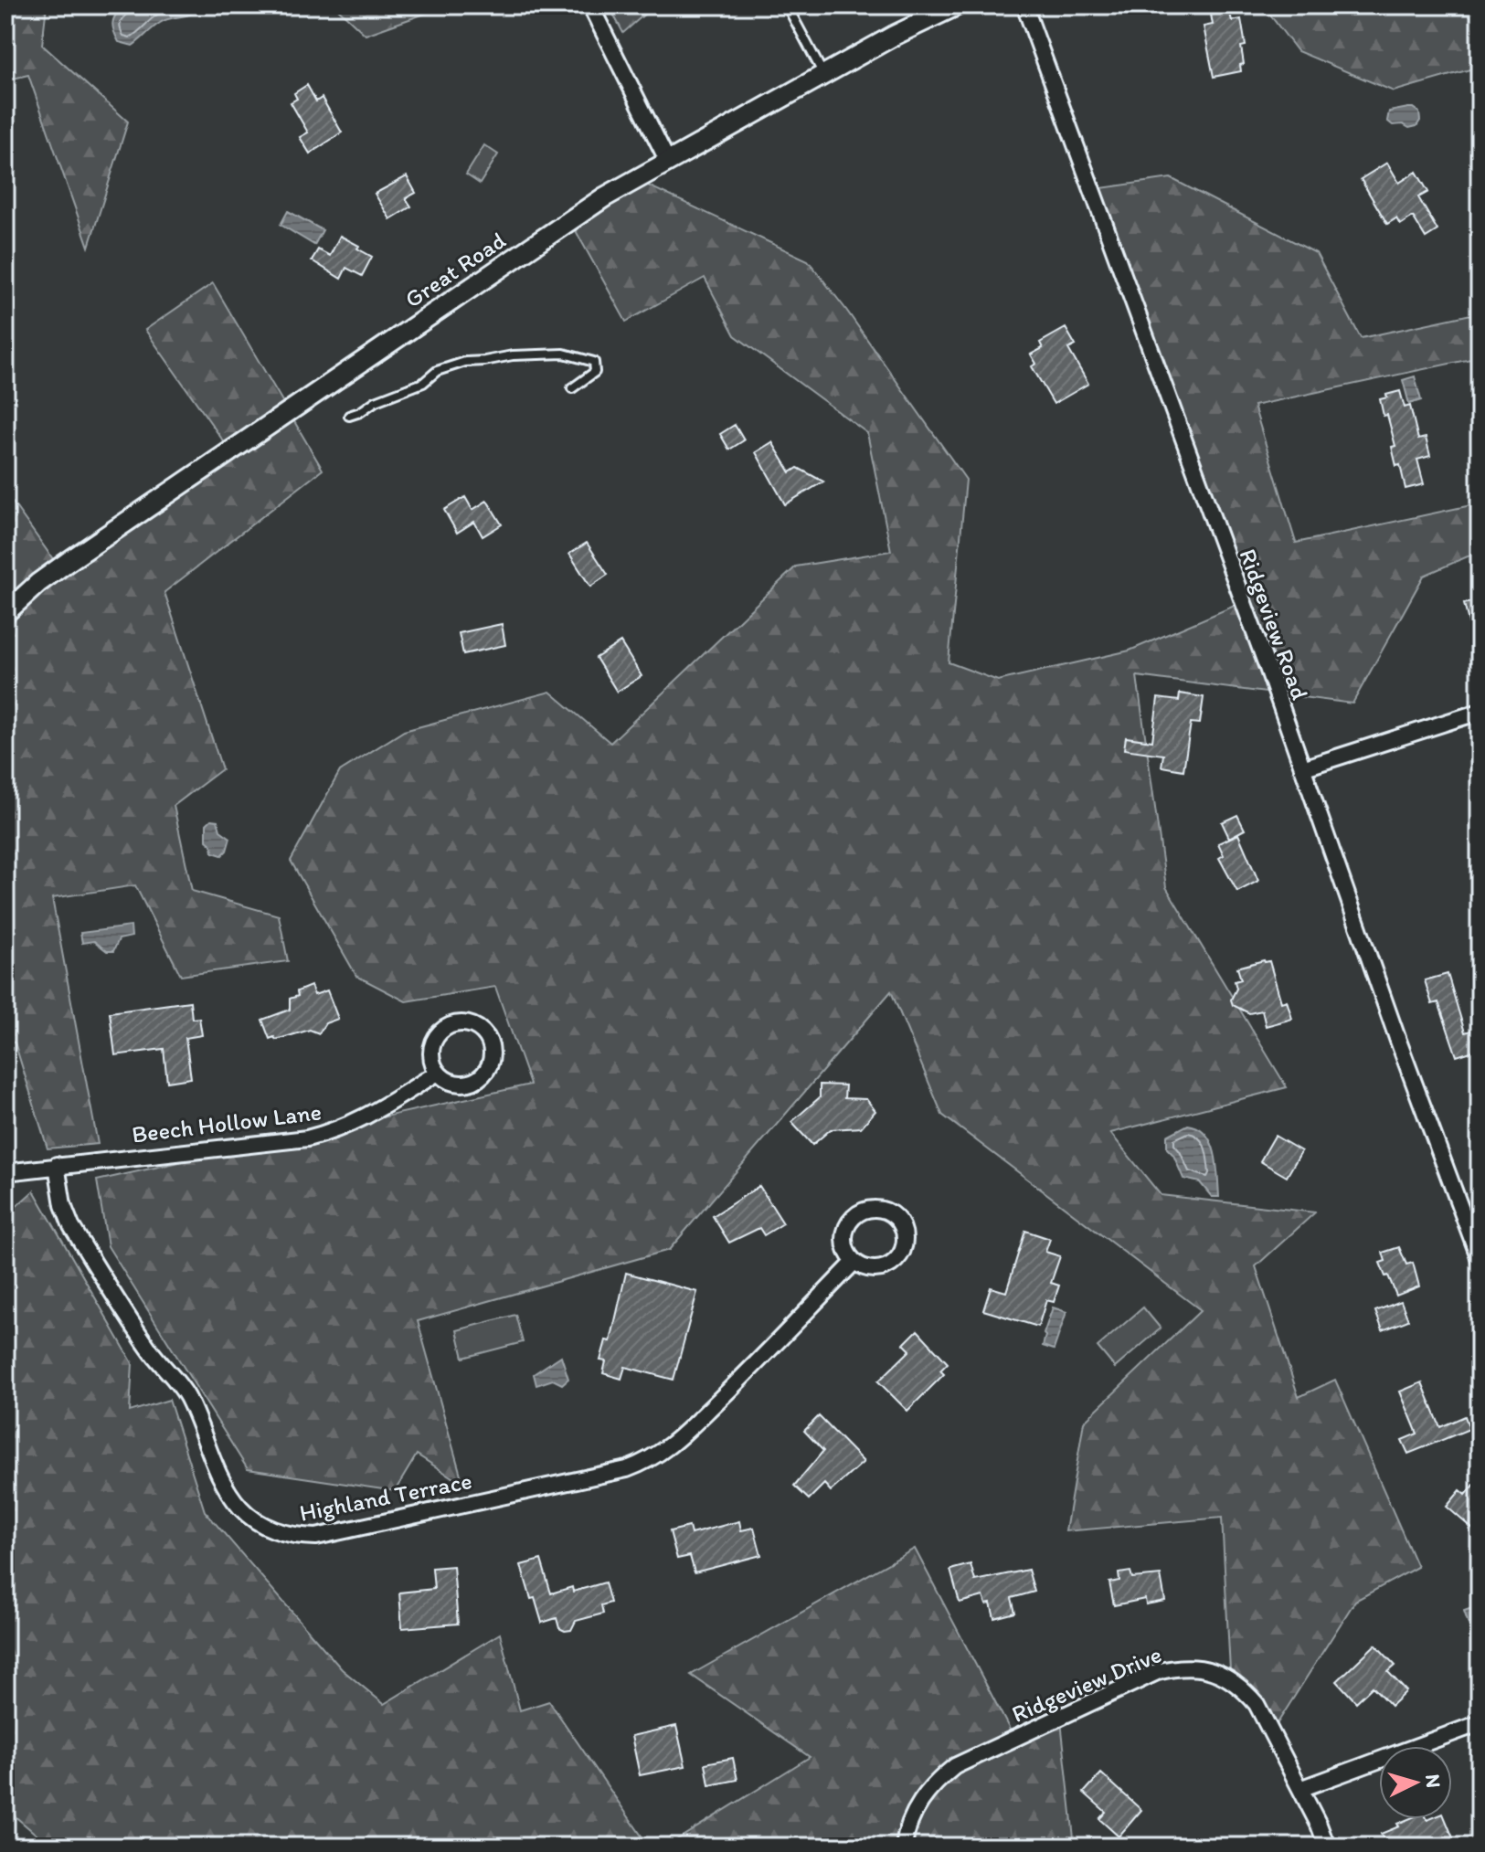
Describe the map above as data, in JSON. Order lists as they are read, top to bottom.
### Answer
{
  "streets": {
    "street": [
      "Great Road",
      "Ridgeview Road",
      "Beech Hollow Lane",
      "Highland Terrace",
      "Ridgeview Drive"
    ]
  },
  "crossings": [
    ["Beech Hollow Lane", "Highland Terrace"]
  ],
  "north": "right"
}
